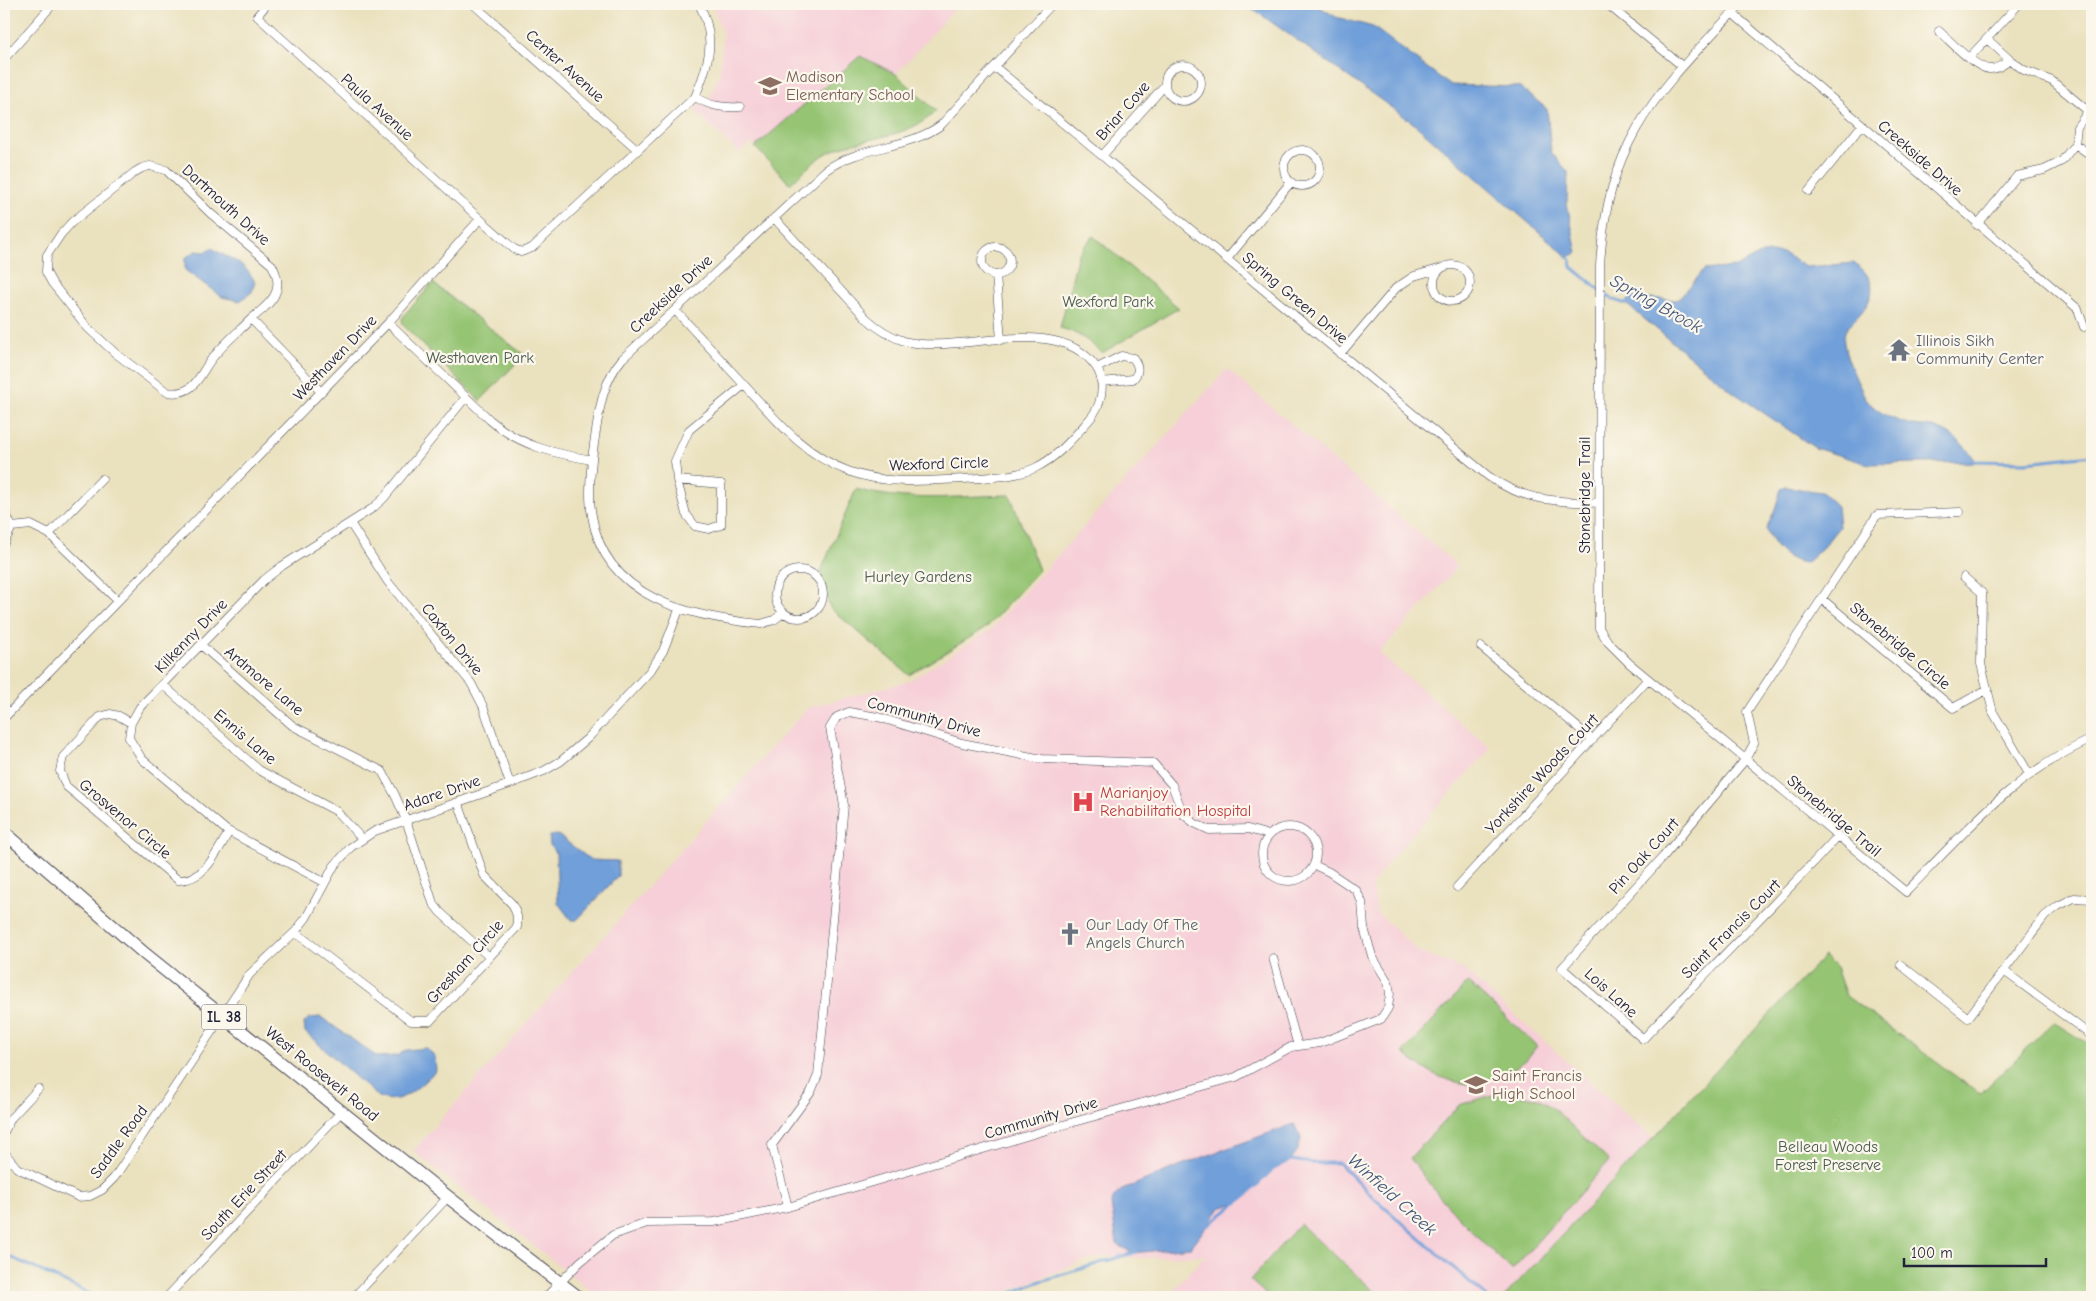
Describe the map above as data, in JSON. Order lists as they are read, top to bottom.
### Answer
{
  "streets": {
    "main road": ["IL 38", "West Roosevelt Road"],
    "street": [
      "Center Avenue",
      "Paula Avenue",
      "Briar Cove",
      "Creekside Drive",
      "Dartmouth Drive",
      "Spring Green Drive",
      "Westhaven Drive",
      "Wexford Circle",
      "Stonebridge Trail",
      "Kilkenny Drive",
      "Caxton Drive",
      "Stonebridge Circle",
      "Ardmore Lane",
      "Community Drive",
      "Ennis Lane",
      "Yorkshire Woods Court",
      "Adare Drive",
      "Grosvenor Circle",
      "Pin Oak Court",
      "Saint Francis Court",
      "Gresham Circle",
      "Lois Lane",
      "Saddle Road",
      "South Erie Street"
    ]
  },
  "crossings": [
    ["Paula Avenue", "Westhaven Drive"],
    ["Briar Cove", "Spring Green Drive"],
    ["Creekside Drive", "Spring Green Drive"],
    ["Creekside Drive", "Wexford Circle"],
    ["Creekside Drive", "Stonebridge Trail"],
    ["Creekside Drive", "Adare Drive"],
    ["Spring Green Drive", "Stonebridge Trail"],
    ["Stonebridge Trail", "Yorkshire Woods Court"],
    ["Stonebridge Trail", "Pin Oak Court"],
    ["Stonebridge Trail", "Saint Francis Court"],
    ["Kilkenny Drive", "Caxton Drive"],
    ["Kilkenny Drive", "Ardmore Lane"],
    ["Kilkenny Drive", "Ennis Lane"],
    ["Kilkenny Drive", "Grosvenor Circle"],
    ["Caxton Drive", "Adare Drive"],
    ["Ardmore Lane", "Adare Drive"],
    ["Ardmore Lane", "Gresham Circle"],
    ["Community Drive", "West Roosevelt Road"],
    ["Ennis Lane", "Adare Drive"],
    ["Adare Drive", "Gresham Circle"],
    ["Adare Drive", "West Roosevelt Road"],
    ["Adare Drive", "Saddle Road"],
    ["Pin Oak Court", "Lois Lane"],
    ["Saint Francis Court", "Lois Lane"],
    ["West Roosevelt Road", "Saddle Road"],
    ["West Roosevelt Road", "South Erie Street"]
  ],
  "water": ["Spring Brook", "Winfield Creek"],
  "parks": [
    "Wexford Park",
    "Westhaven Park",
    "Hurley Gardens",
    "Belleau Woods Forest Preserve"
  ],
  "places": {
    "school or university": ["Madison Elementary School", "Saint Francis High School"],
    "temple": ["Illinois Sikh Community Center"],
    "hospital": ["Marianjoy Rehabilitation Hospital"],
    "church": ["Our Lady Of The Angels Church"]
  },
  "scale_bar": "100 m"
}
